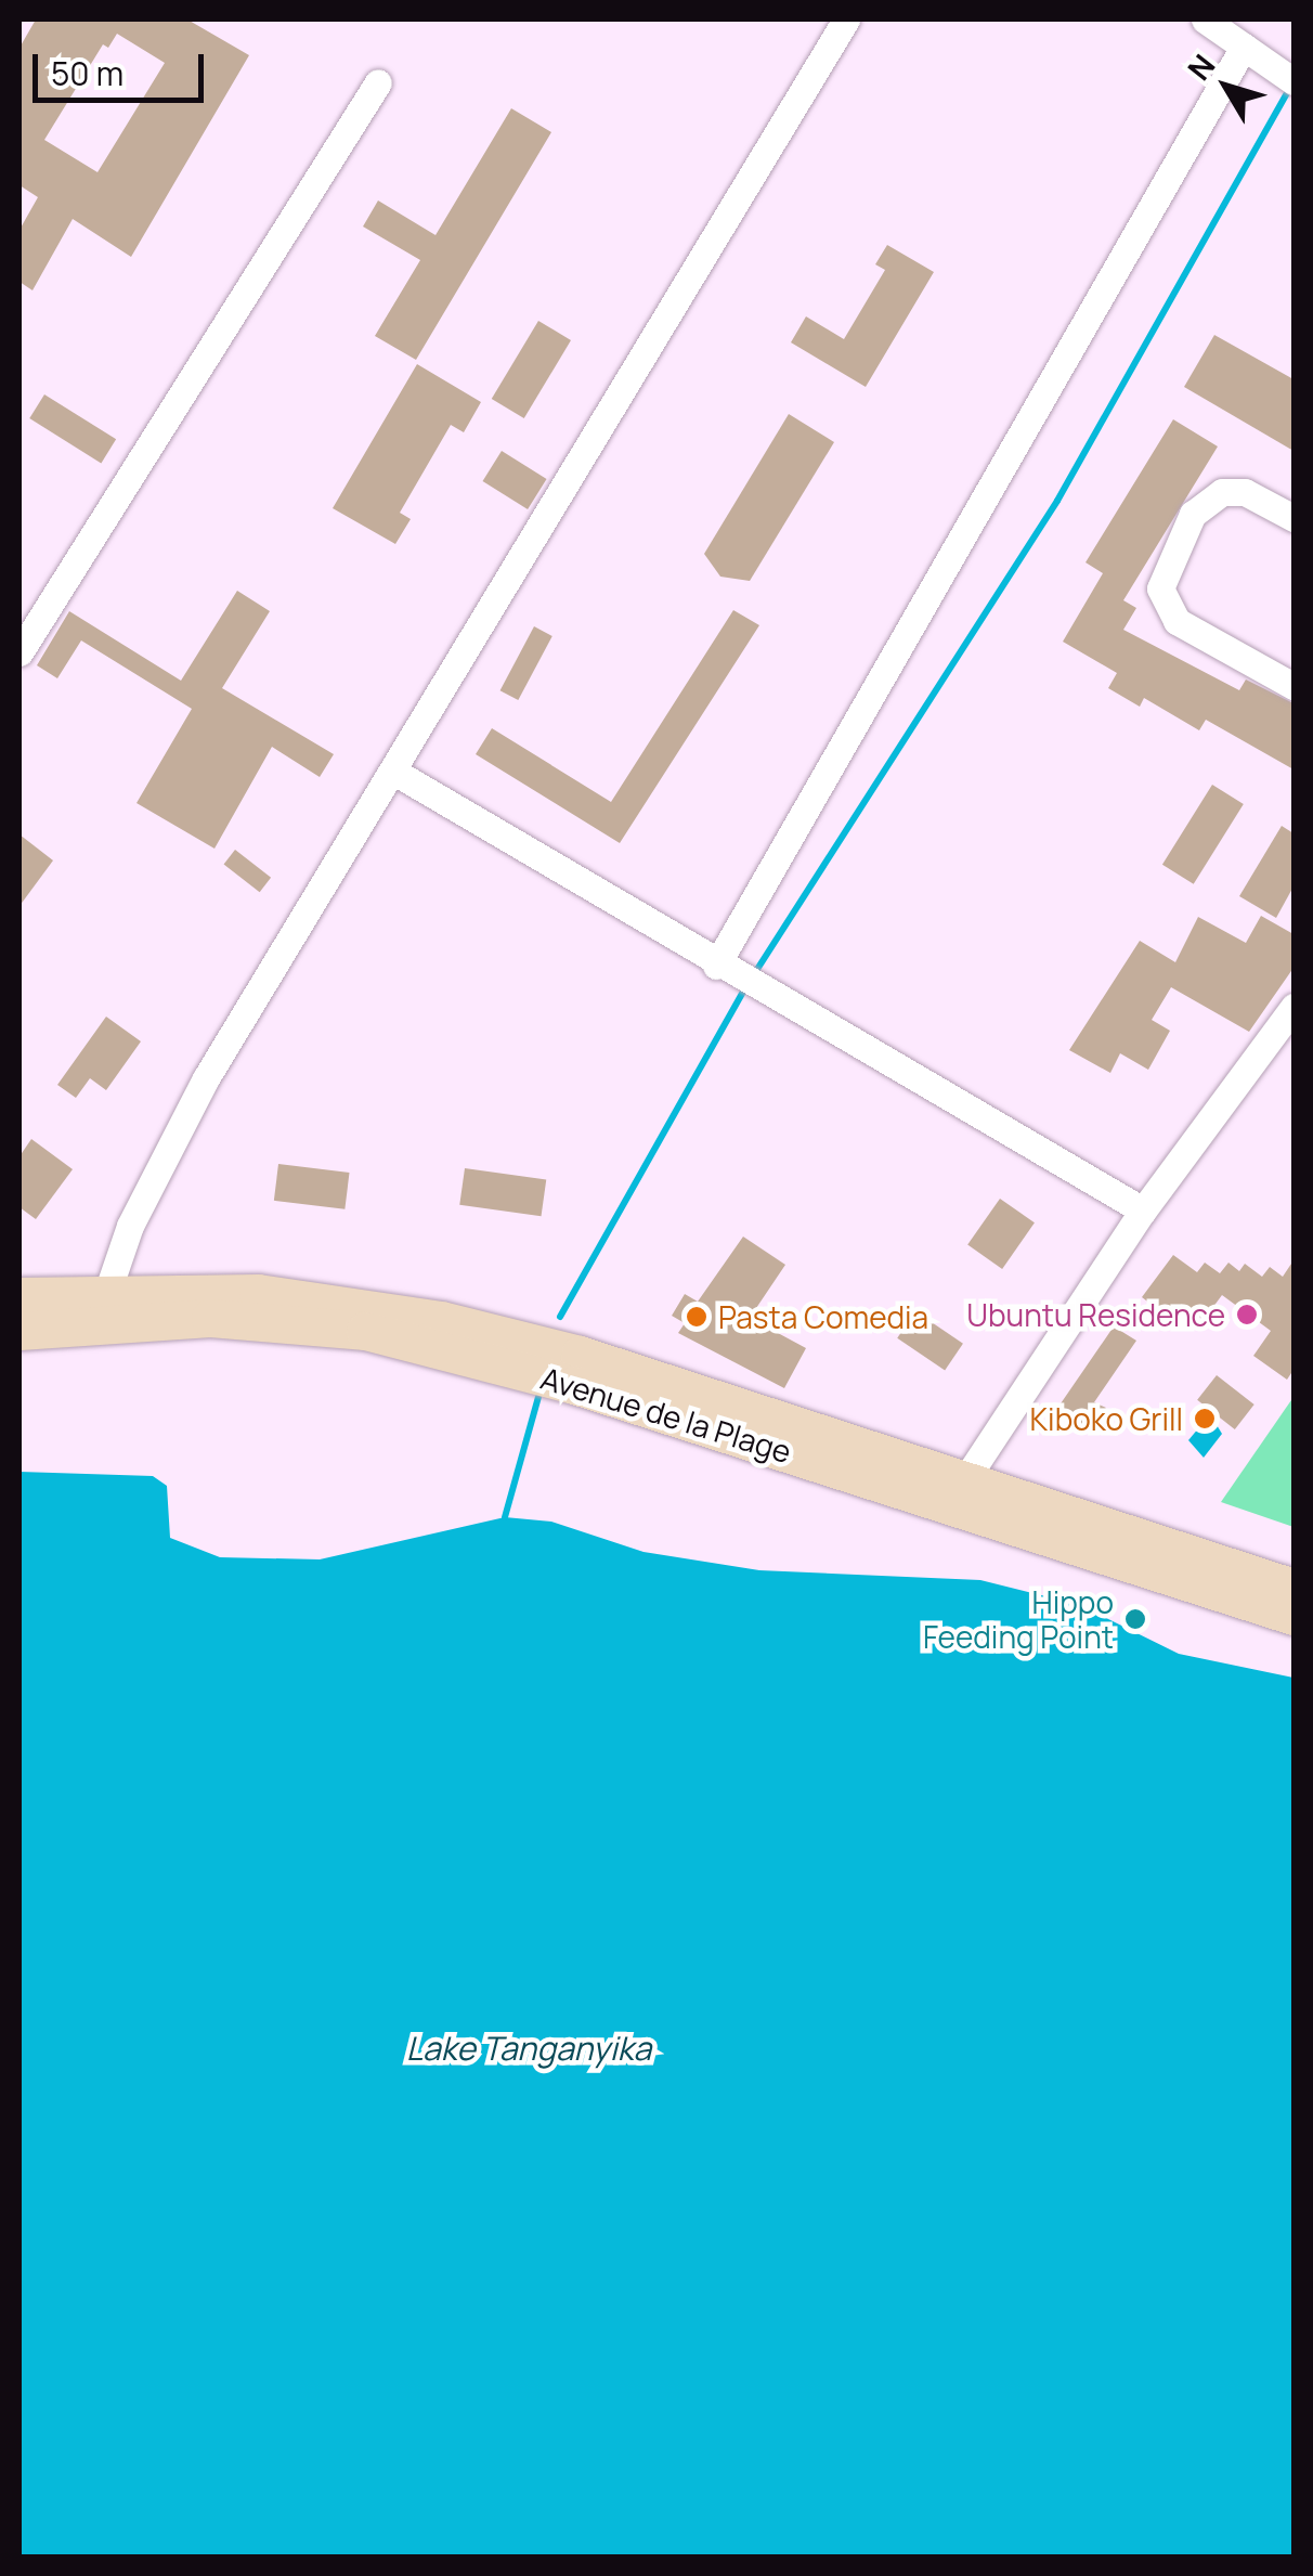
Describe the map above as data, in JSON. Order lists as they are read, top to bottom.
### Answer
{
  "streets": {
    "main road": ["Avenue de la Plage"]
  },
  "water": ["Lake Tanganyika"],
  "places": [
    "Ubuntu Residence",
    "Pasta Comedia",
    "Kiboko Grill",
    "Hippo Feeding Point"
  ],
  "scale_bar": "50 m",
  "north": "top left"
}
